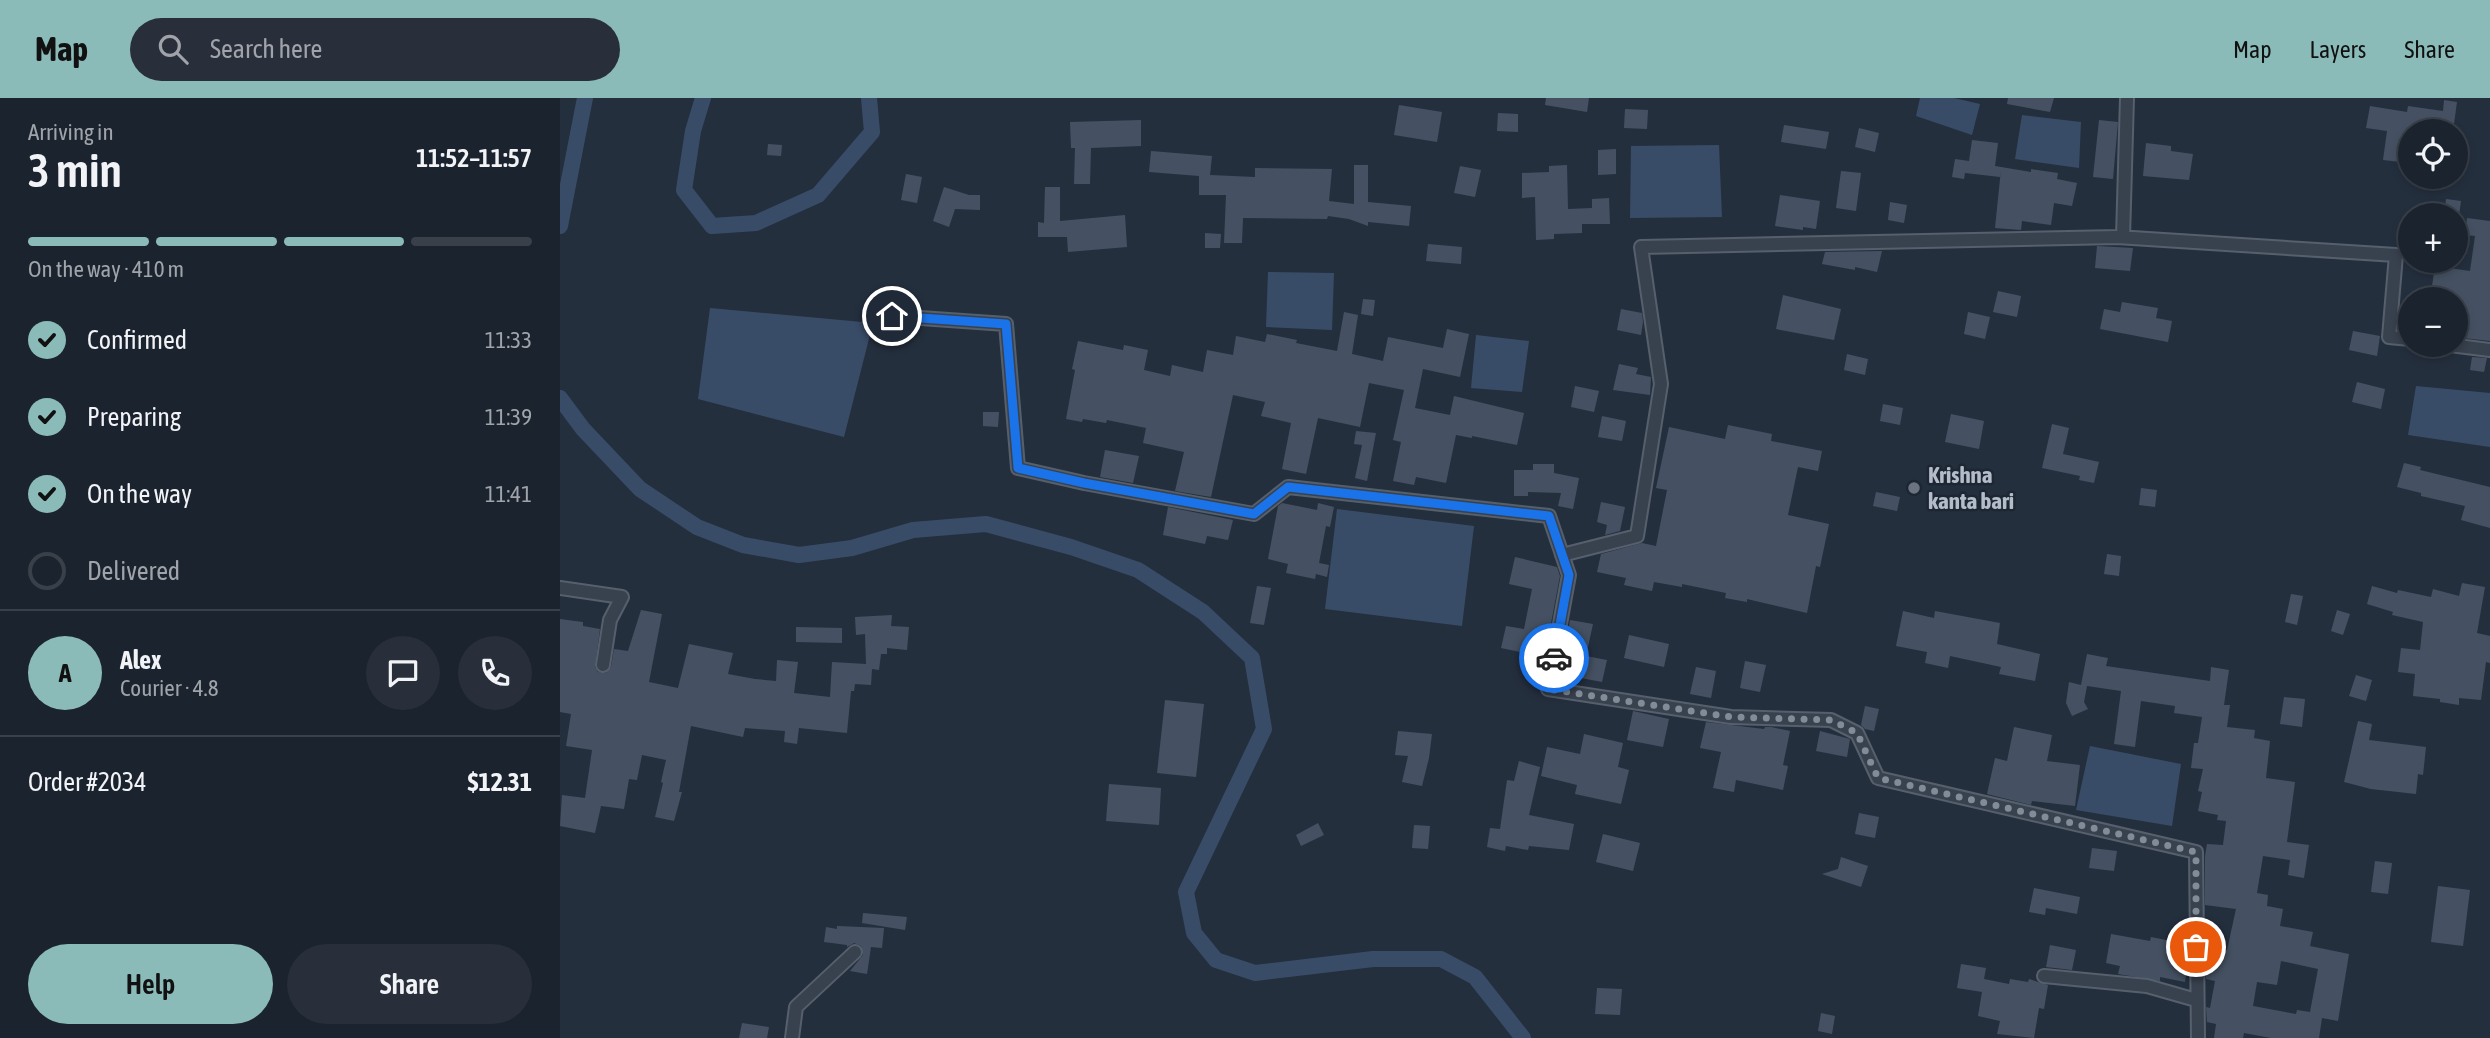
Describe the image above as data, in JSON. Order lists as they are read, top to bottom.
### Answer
{
  "places": ["Krishna kanta bari"],
  "page": {
    "header": "Map",
    "search": "Search here",
    "nav": ["Map", "Layers", "Share"],
    "heading": ["3 min", "Arriving in", "11:52–11:57"],
    "panel": [
      "Alex",
      "Courier · 4.8",
      "Order #2034",
      "$12.31"
    ],
    "map_buttons": ["+", "−"],
    "bar": "On the way · 410 m",
    "list": [
      ["Confirmed", "11:33"],
      ["Preparing", "11:39"],
      ["On the way", "11:41"],
      "Delivered"
    ],
    "round": "A",
    "buttons": ["Help", "Share"]
  }
}
